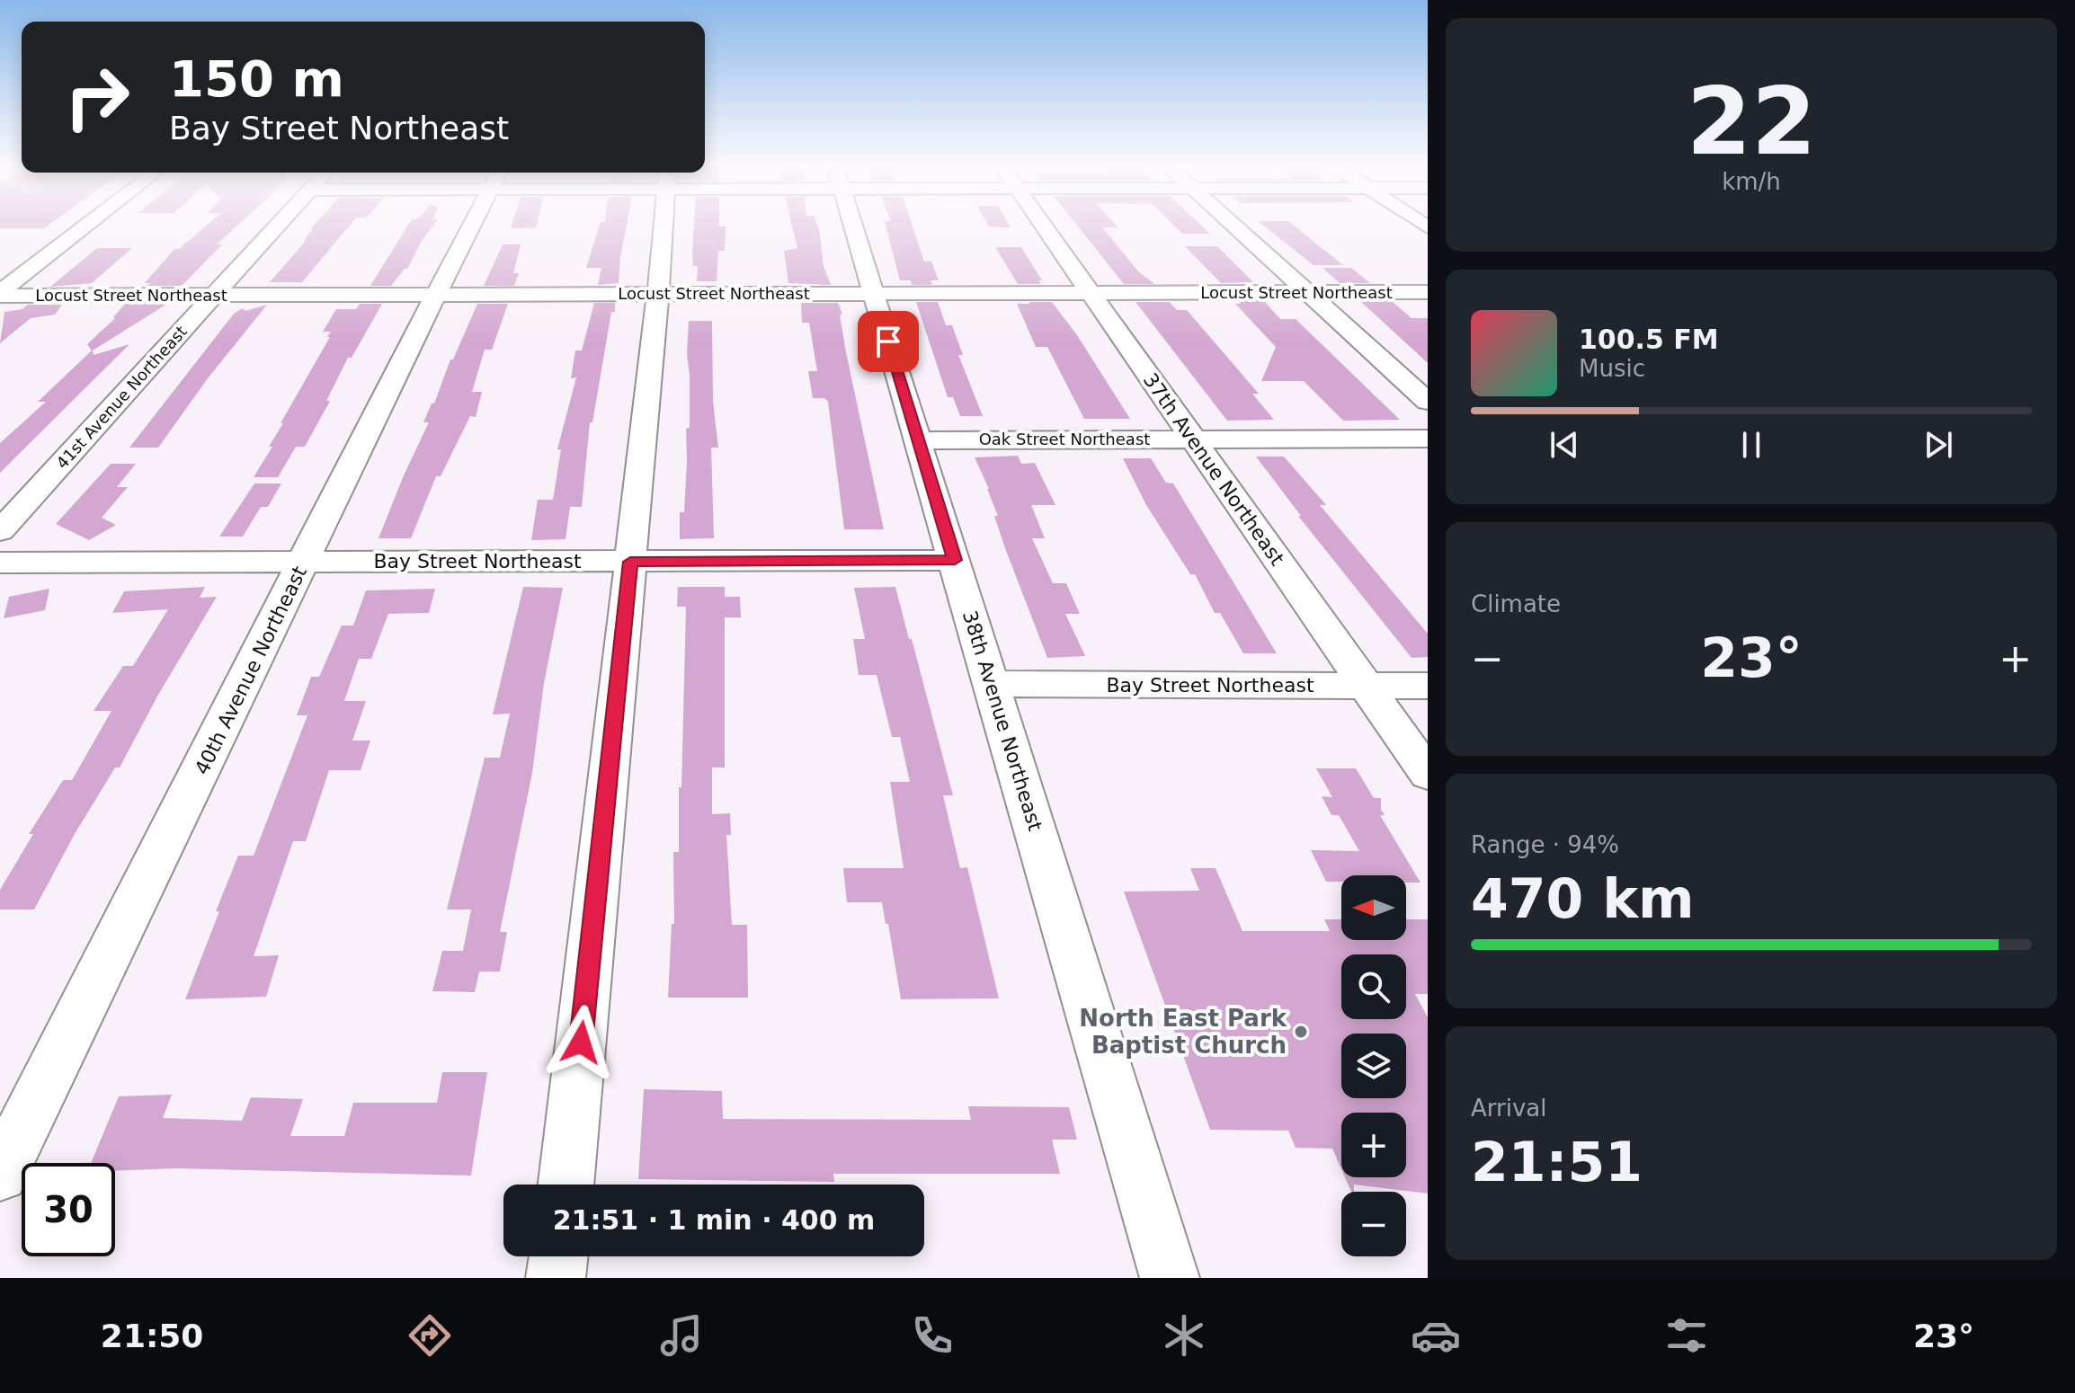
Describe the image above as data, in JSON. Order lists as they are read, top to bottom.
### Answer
{
  "streets": {
    "street": [
      "Locust Street Northeast",
      "41st Avenue Northeast",
      "Oak Street Northeast",
      "37th Avenue Northeast",
      "Bay Street Northeast",
      "40th Avenue Northeast",
      "38th Avenue Northeast"
    ]
  },
  "crossings": [
    ["Locust Street Northeast", "41st Avenue Northeast"],
    ["Locust Street Northeast", "37th Avenue Northeast"],
    ["Locust Street Northeast", "40th Avenue Northeast"],
    ["Locust Street Northeast", "38th Avenue Northeast"],
    ["Oak Street Northeast", "37th Avenue Northeast"],
    ["Oak Street Northeast", "38th Avenue Northeast"],
    ["37th Avenue Northeast", "Bay Street Northeast"],
    ["Bay Street Northeast", "40th Avenue Northeast"],
    ["Bay Street Northeast", "38th Avenue Northeast"]
  ],
  "places": ["North East Park Baptist Church"],
  "north": "left",
  "page": {
    "tile": [
      ["22", "km/h"],
      "Climate",
      ["Range · 94%", "470 km"],
      ["Arrival", "21:51"]
    ],
    "turn": ["150 m", "Bay Street Northeast"],
    "song": ["100.5 FM", "Music"],
    "heat": ["−", "23°", "+"],
    "map_buttons": ["+", "−"],
    "limit": "30",
    "trip": "21:51 · 1 min · 400 m",
    "tabs": ["21:50", "23°"]
  }
}
